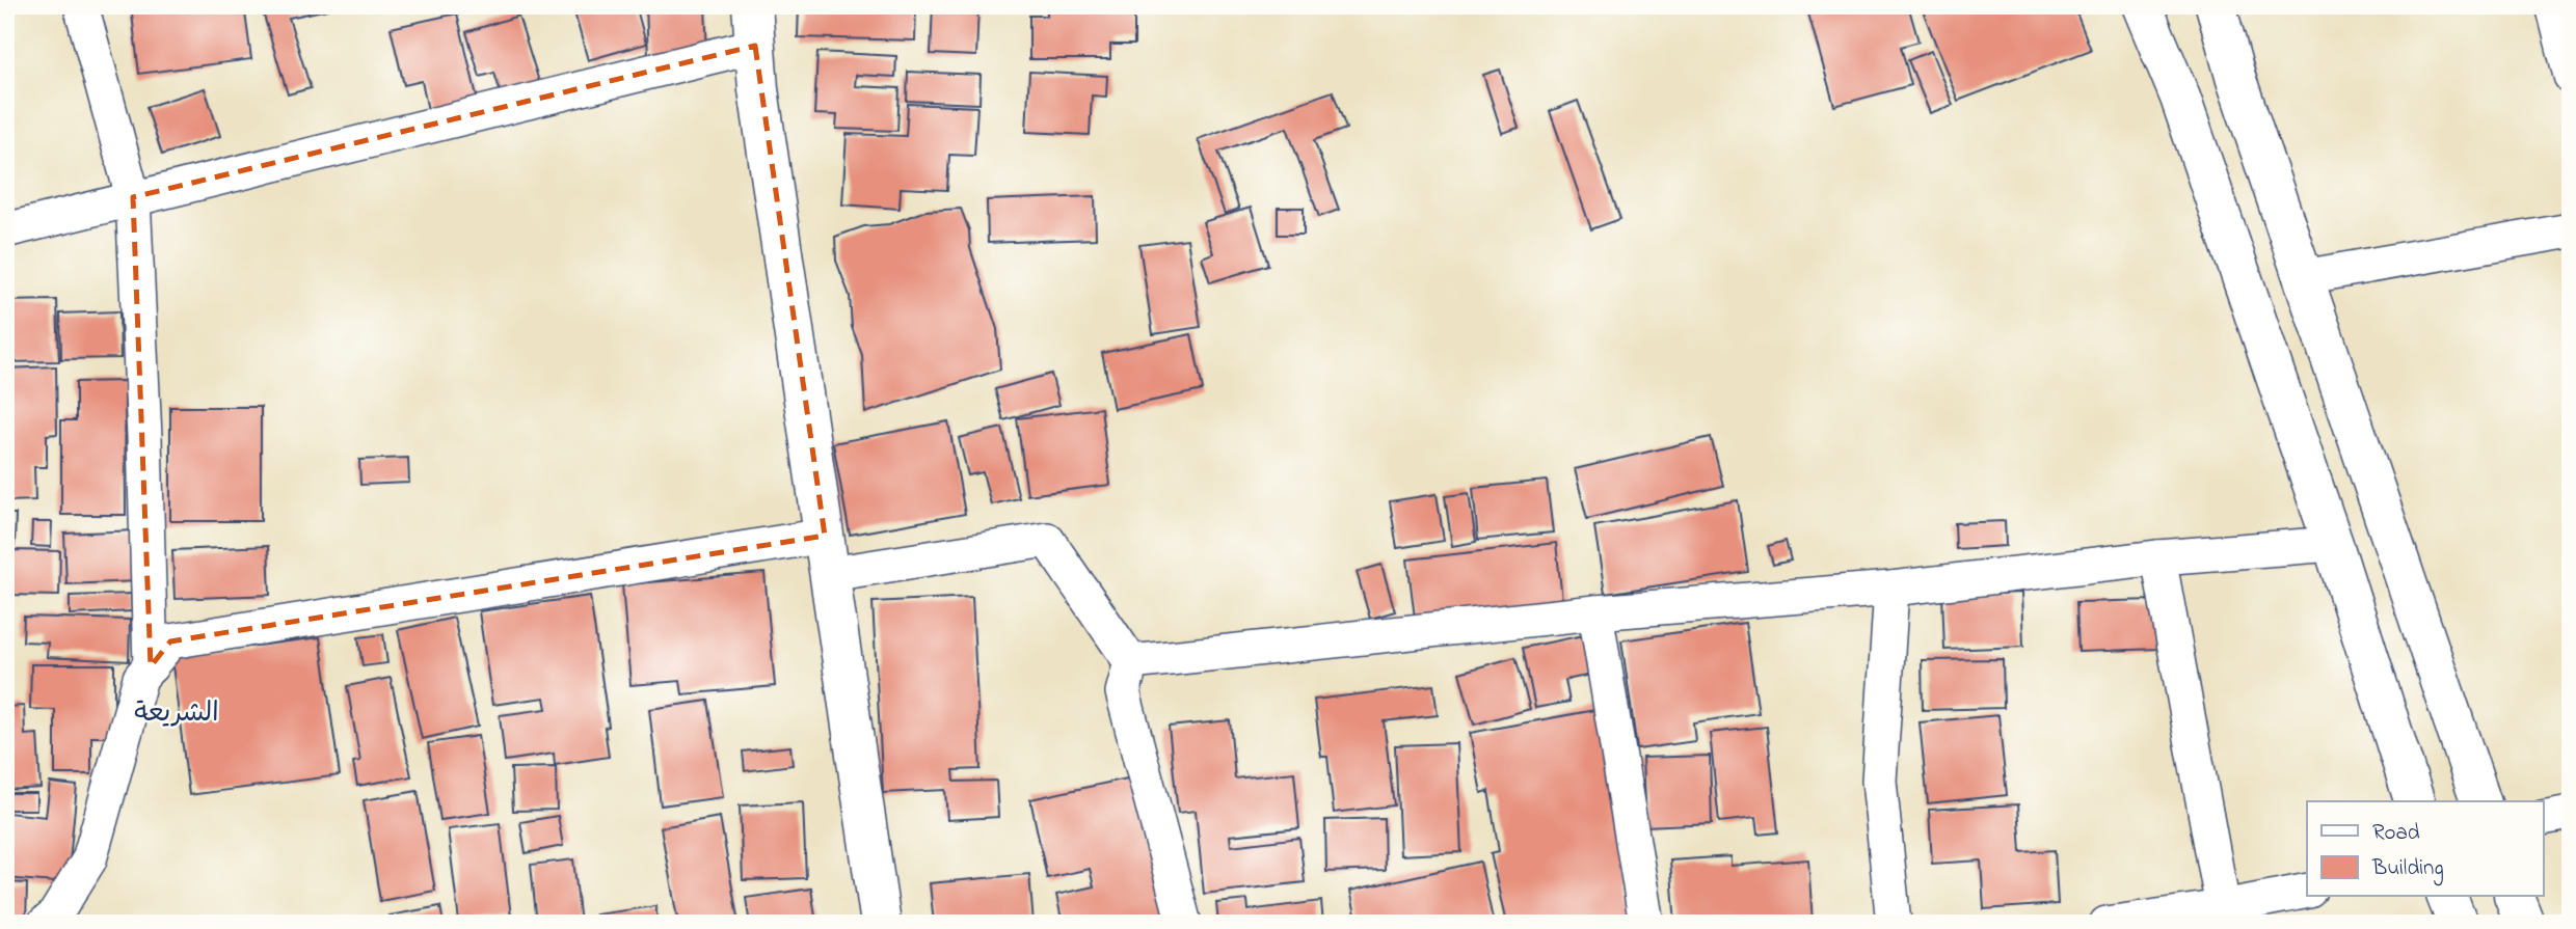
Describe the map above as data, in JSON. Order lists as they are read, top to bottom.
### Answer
{
  "districts": ["الشريعة"],
  "legend": ["Road", "Building"]
}
